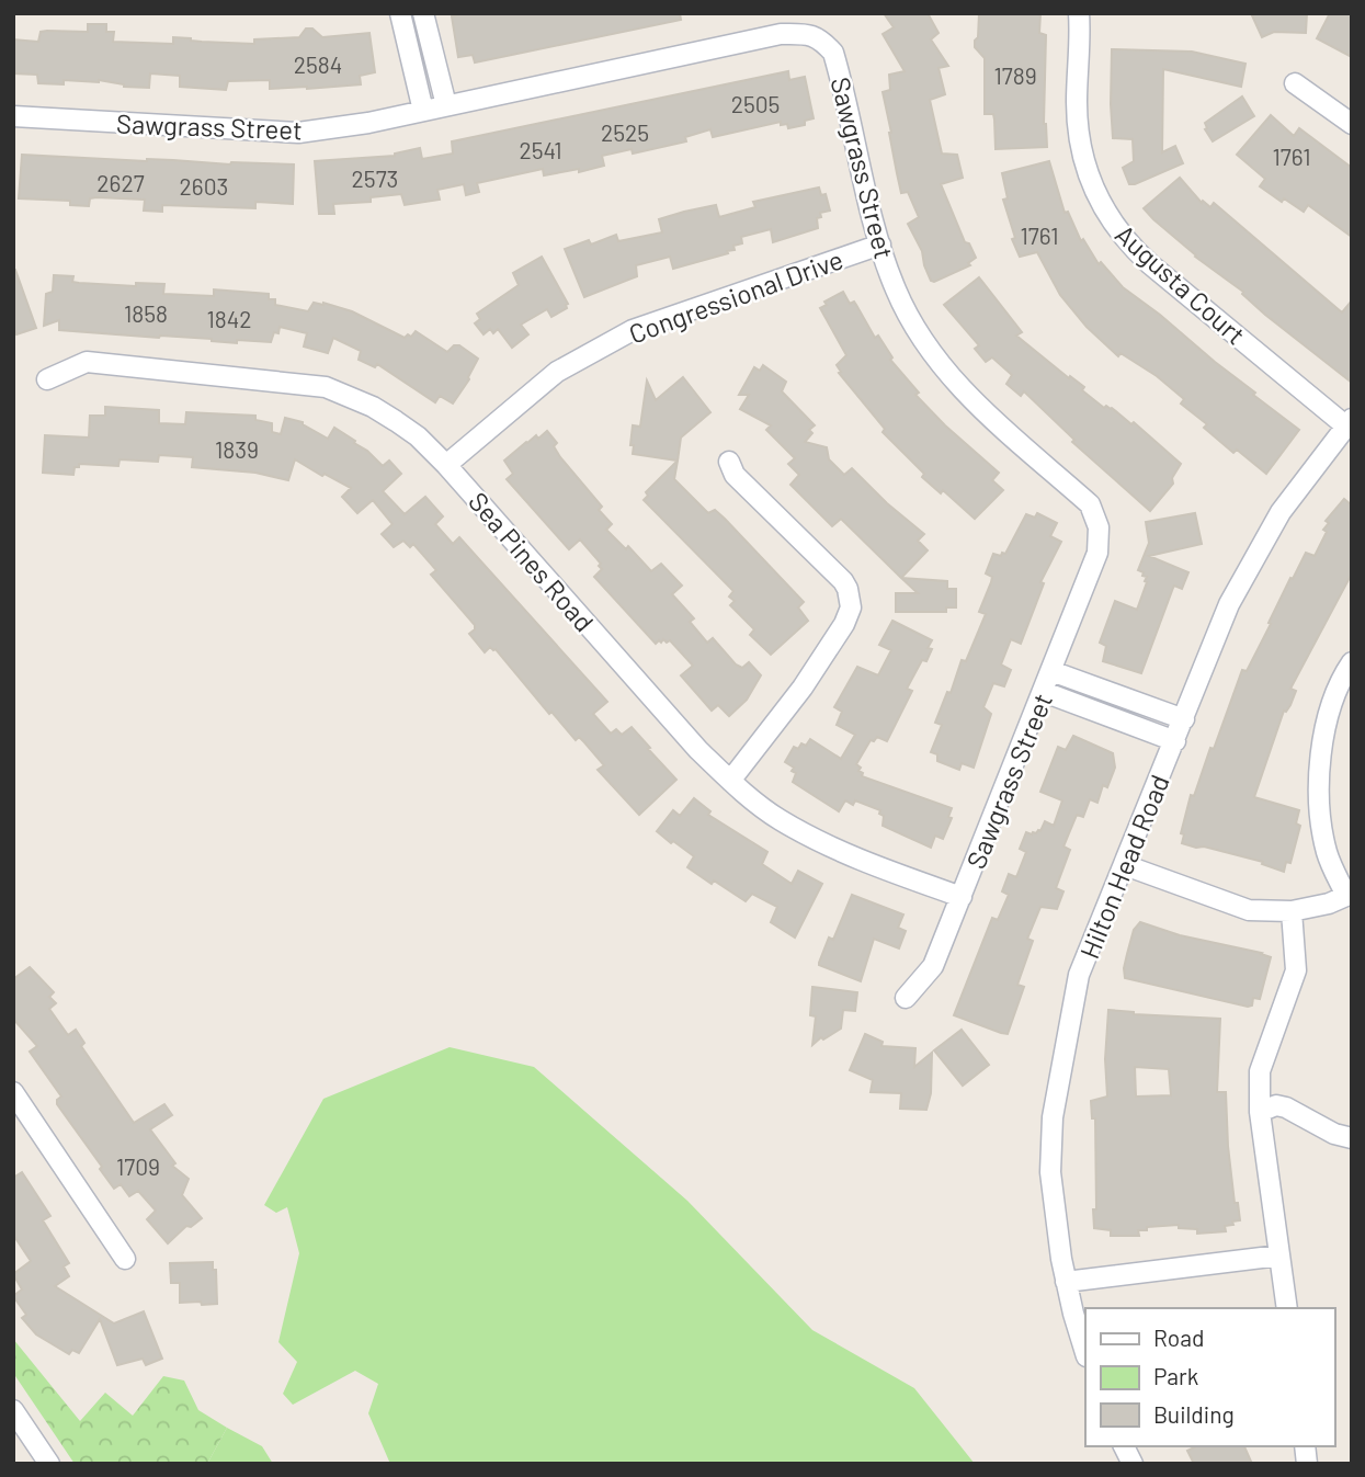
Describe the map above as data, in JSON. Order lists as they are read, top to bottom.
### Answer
{
  "streets": {
    "street": [
      "Sawgrass Street",
      "Augusta Court",
      "Congressional Drive",
      "Sea Pines Road",
      "Hilton Head Road"
    ]
  },
  "crossings": [
    ["Sawgrass Street", "Congressional Drive"],
    ["Sawgrass Street", "Sea Pines Road"],
    ["Augusta Court", "Hilton Head Road"],
    ["Congressional Drive", "Sea Pines Road"]
  ],
  "house_numbers": [
    "2584",
    "1789",
    "2505",
    "2525",
    "2541",
    "1761",
    "2573",
    "2627",
    "2603",
    "1761",
    "1858",
    "1842",
    "1839",
    "1709"
  ],
  "legend": ["Road", "Park", "Building"]
}
